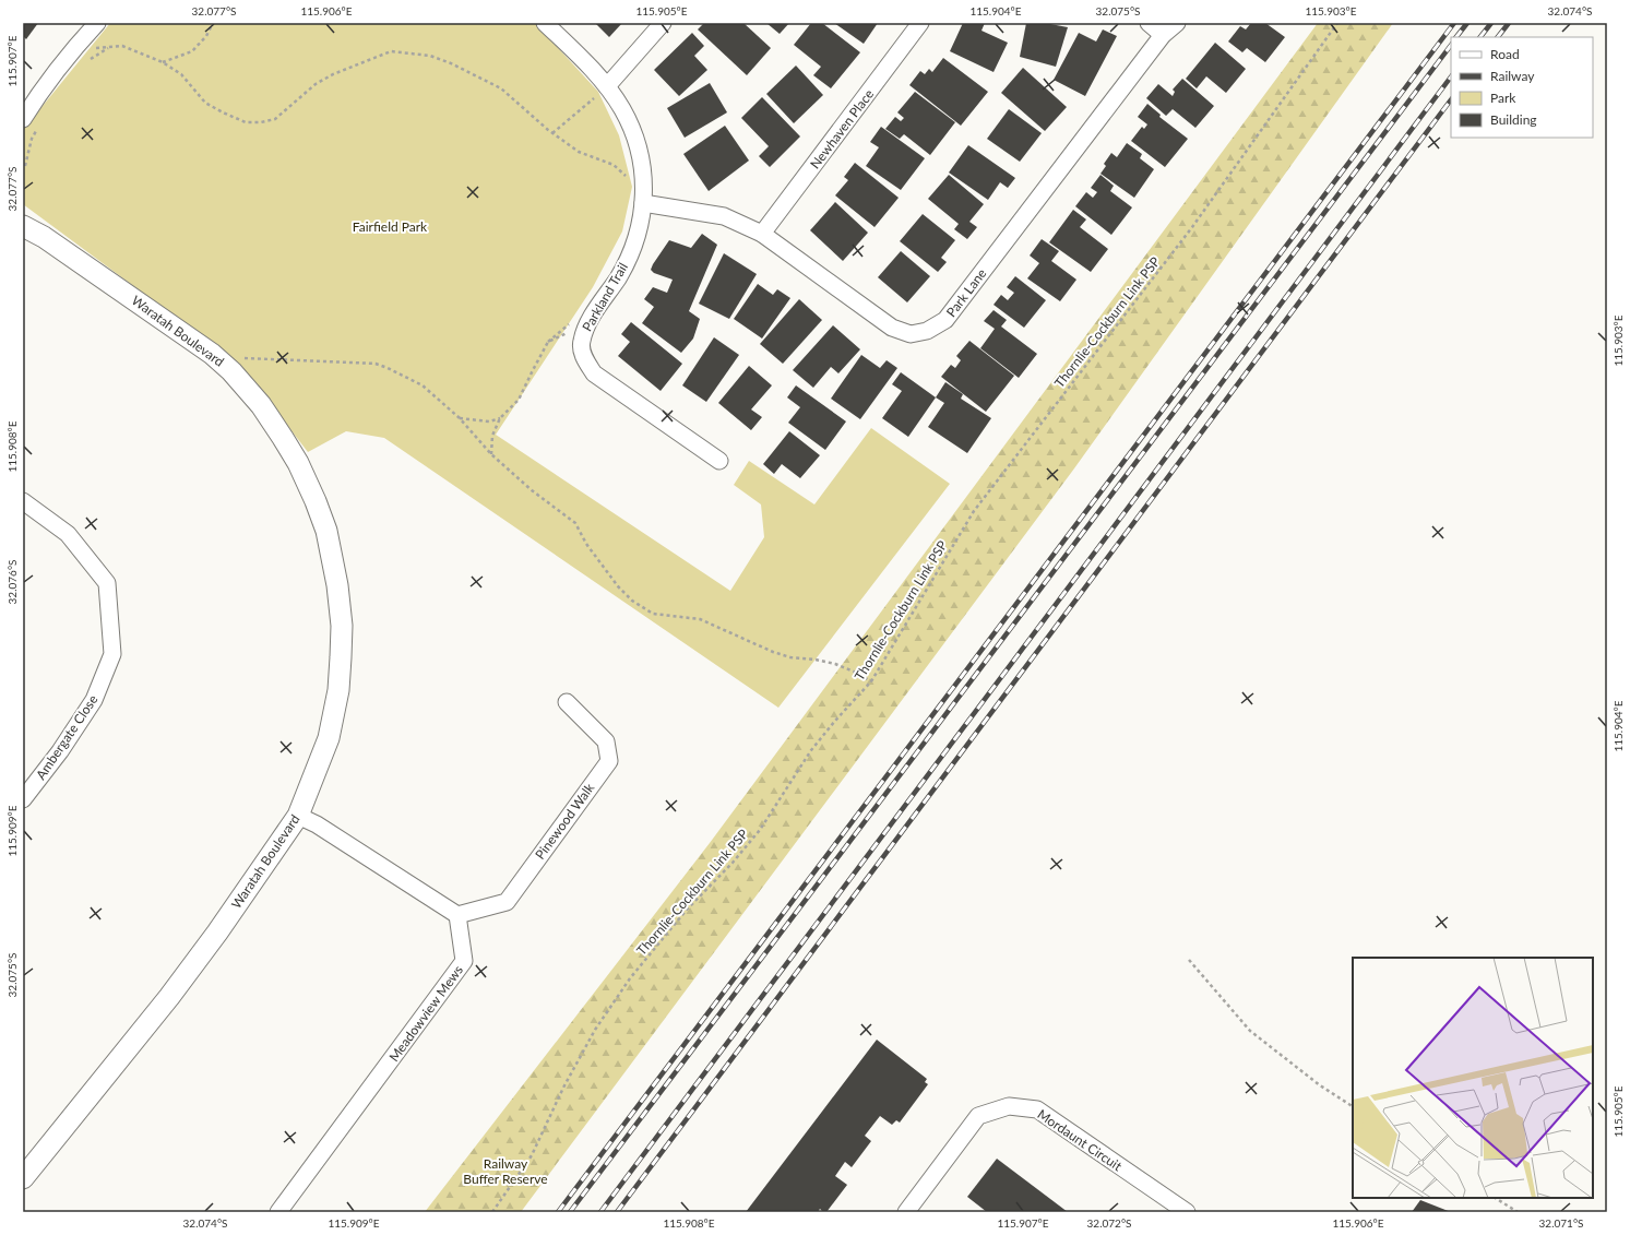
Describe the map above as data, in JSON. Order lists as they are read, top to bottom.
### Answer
{
  "streets": {
    "street": [
      "Newhaven Place",
      "Park Lane",
      "Parkland Trail",
      "Waratah Boulevard",
      "Ambergate Close",
      "Pinewood Walk",
      "Meadowview Mews",
      "Mordaunt Circuit"
    ],
    "path": ["Thornlie-Cockburn Link PSP"]
  },
  "crossings": [
    ["Newhaven Place", "Park Lane"],
    ["Park Lane", "Parkland Trail"],
    ["Pinewood Walk", "Meadowview Mews"]
  ],
  "parks": ["Fairfield Park", "Railway Buffer Reserve"],
  "legend": [
    "Road",
    "Railway",
    "Park",
    "Building"
  ],
  "coordinates": [
    "32.077°S",
    "115.906°E",
    "115.905°E",
    "115.904°E",
    "32.075°S",
    "115.903°E",
    "32.074°S",
    "115.907°E",
    "115.908°E",
    "32.076°S",
    "115.909°E",
    "32.072°S",
    "32.071°S"
  ]
}
